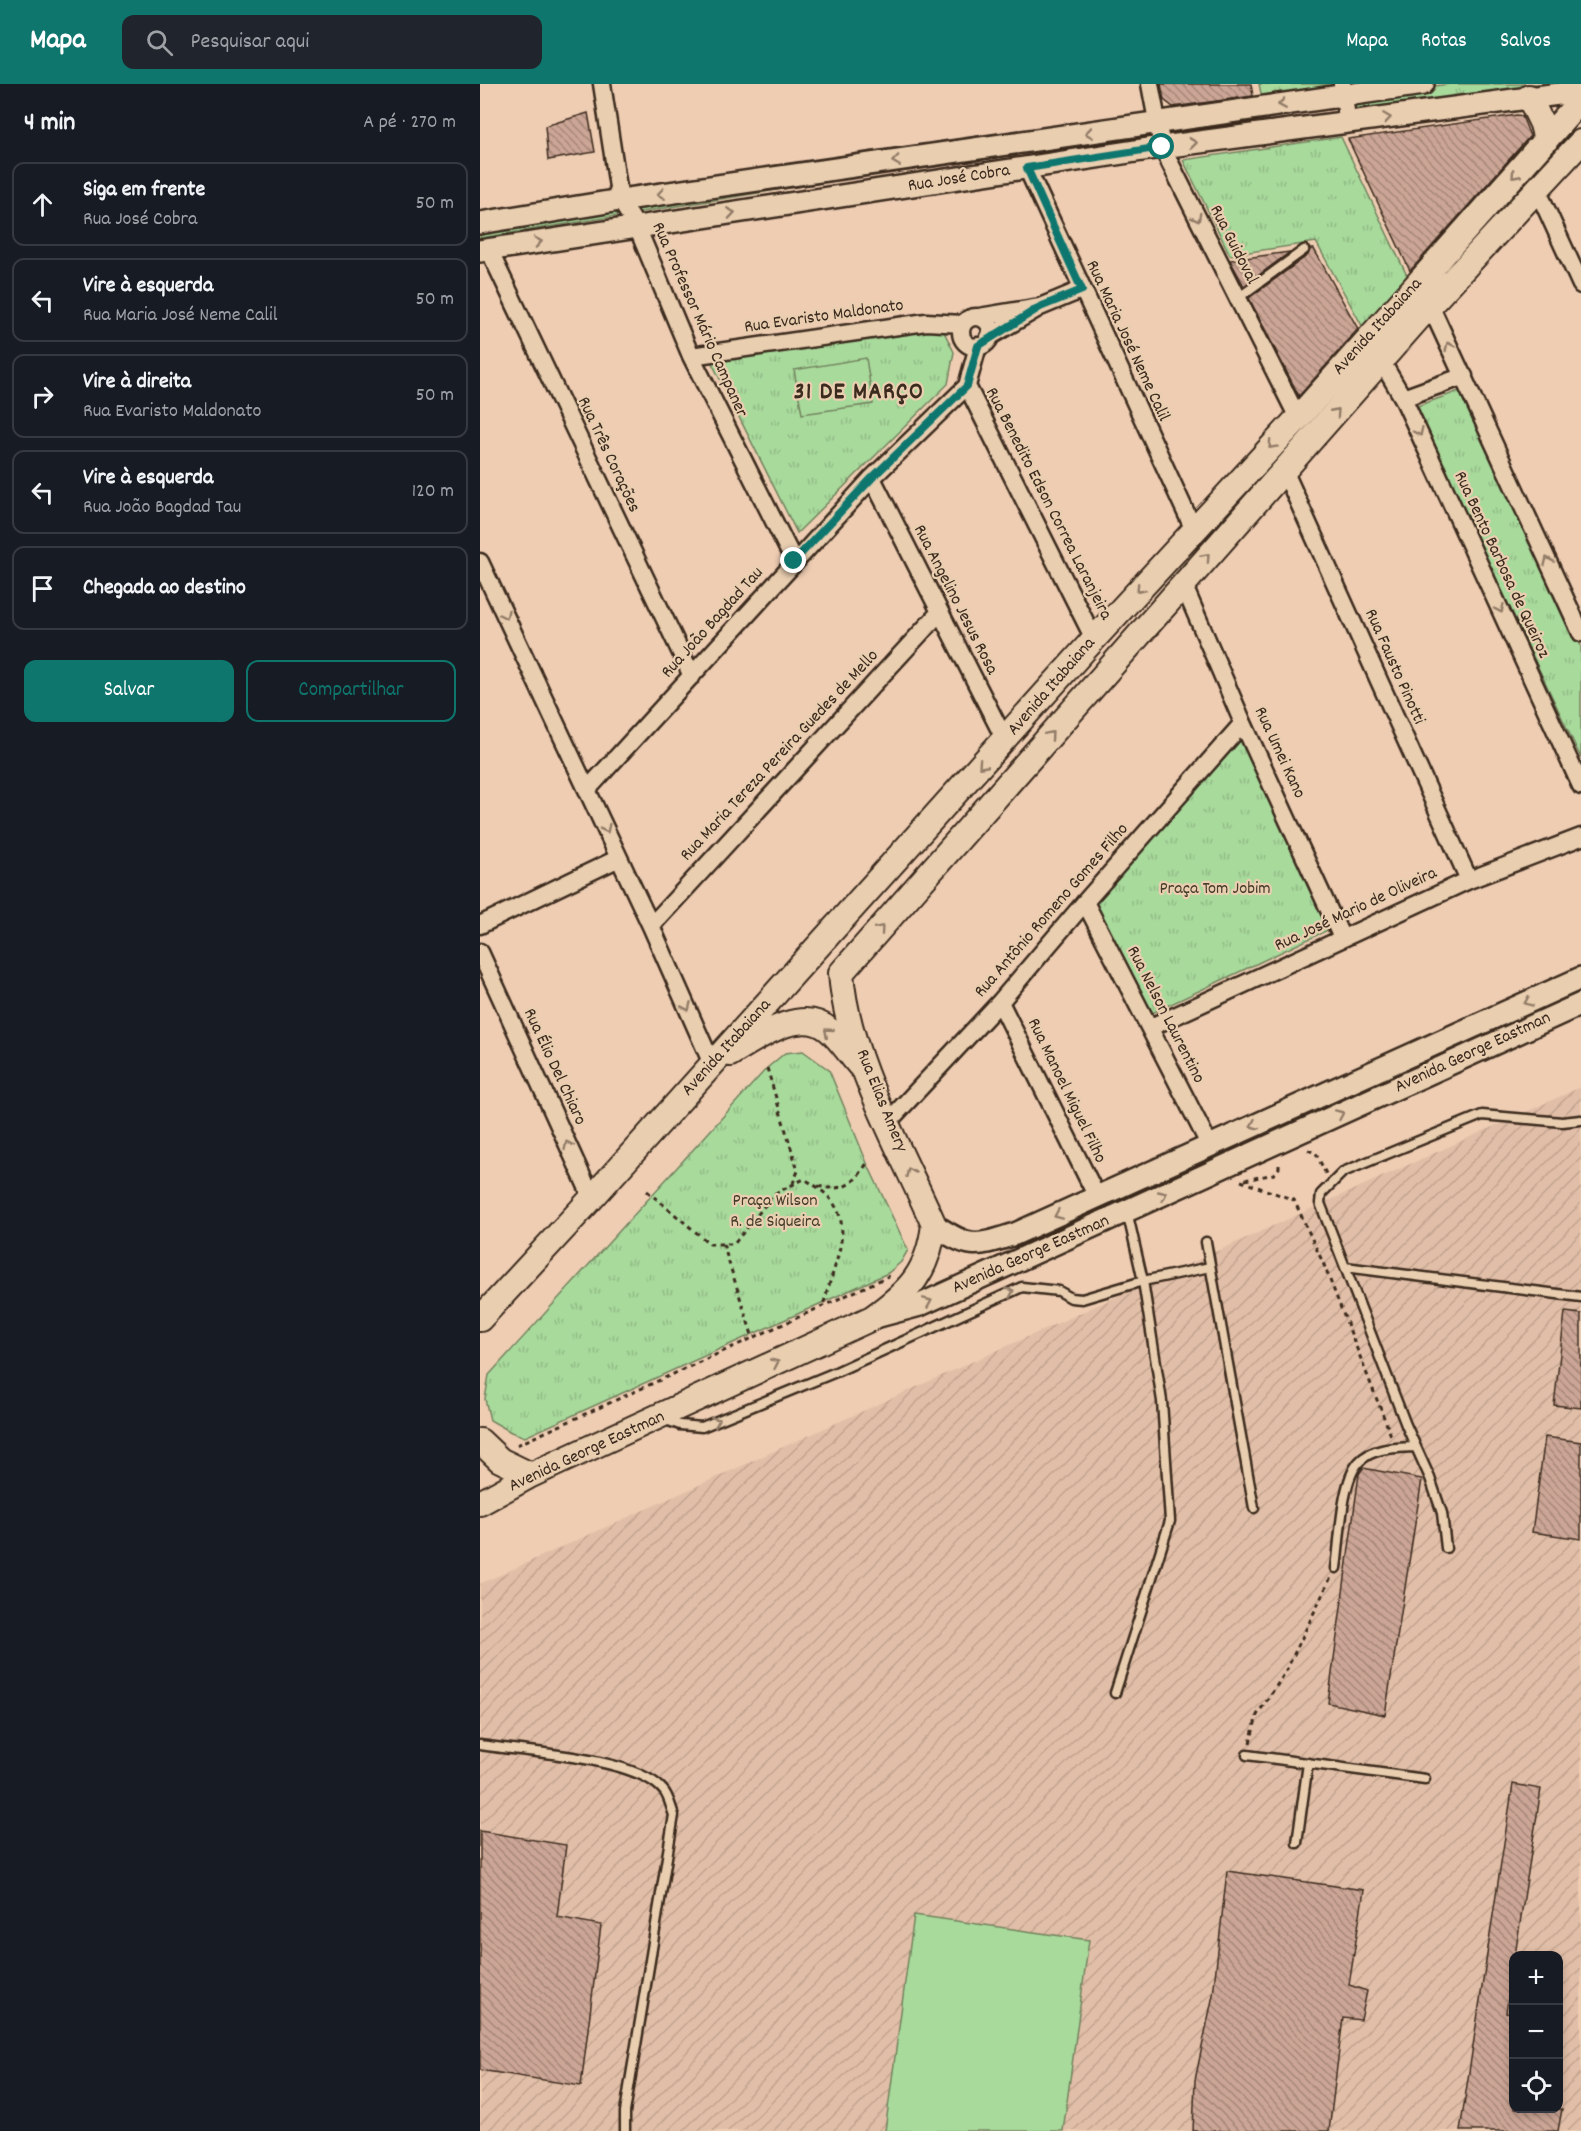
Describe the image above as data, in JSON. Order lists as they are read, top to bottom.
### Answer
{
  "streets": {
    "main road": ["Avenida Itabaiana", "Avenida George Eastman", "Rua Elias Amery"],
    "street": [
      "Rua José Cobra",
      "Rua Guidoval",
      "Rua Evaristo Maldonato",
      "Rua Professor Mário Campaner",
      "Rua Maria José Neme Calil",
      "Rua Três Corações",
      "Rua Benedito Edson Correa Laranjeira",
      "Rua Bento Barbosa de Queiroz",
      "Rua Angelino Jesus Rosa",
      "Rua João Bagdad Tau",
      "Rua Fausto Pinotti",
      "Rua Umei Kano",
      "Rua Maria Tereza Pereira Guedes de Mello",
      "Rua José Mario de Oliveira",
      "Rua Antônio Romeno Gomes Filho",
      "Rua Nelson Laurentino",
      "Rua Élio Del Chiaro",
      "Rua Manoel Miguel Filho"
    ]
  },
  "crossings": [
    ["Rua José Cobra", "Rua Guidoval"],
    ["Rua José Cobra", "Rua Professor Mário Campaner"],
    ["Rua José Cobra", "Rua Maria José Neme Calil"],
    ["Rua José Cobra", "Rua Três Corações"],
    ["Rua Guidoval", "Avenida Itabaiana"],
    ["Rua Evaristo Maldonato", "Rua Professor Mário Campaner"],
    ["Rua Evaristo Maldonato", "Rua Maria José Neme Calil"],
    ["Rua Professor Mário Campaner", "Rua João Bagdad Tau"],
    ["Avenida Itabaiana", "Rua Maria José Neme Calil"],
    ["Avenida Itabaiana", "Rua Benedito Edson Correa Laranjeira"],
    ["Avenida Itabaiana", "Rua Bento Barbosa de Queiroz"],
    ["Avenida Itabaiana", "Rua Angelino Jesus Rosa"],
    ["Avenida Itabaiana", "Rua Fausto Pinotti"],
    ["Avenida Itabaiana", "Rua Umei Kano"],
    ["Avenida Itabaiana", "Rua Élio Del Chiaro"],
    ["Avenida Itabaiana", "Rua Elias Amery"],
    ["Rua Três Corações", "Rua João Bagdad Tau"],
    ["Rua Benedito Edson Correa Laranjeira", "Rua João Bagdad Tau"],
    ["Rua Angelino Jesus Rosa", "Rua João Bagdad Tau"],
    ["Rua Angelino Jesus Rosa", "Rua Maria Tereza Pereira Guedes de Mello"],
    ["Rua Fausto Pinotti", "Rua José Mario de Oliveira"],
    ["Rua Umei Kano", "Rua José Mario de Oliveira"],
    ["Rua Umei Kano", "Rua Antônio Romeno Gomes Filho"],
    ["Rua José Mario de Oliveira", "Rua Nelson Laurentino"],
    ["Rua Antônio Romeno Gomes Filho", "Rua Nelson Laurentino"],
    ["Rua Antônio Romeno Gomes Filho", "Rua Manoel Miguel Filho"],
    ["Rua Antônio Romeno Gomes Filho", "Rua Elias Amery"],
    ["Rua Nelson Laurentino", "Avenida George Eastman"],
    ["Avenida George Eastman", "Rua Manoel Miguel Filho"],
    ["Avenida George Eastman", "Rua Elias Amery"]
  ],
  "one_way": ["Rua Guidoval", "Rua Élio Del Chiaro", "Rua Elias Amery"],
  "districts": ["31 DE MARÇO"],
  "parks": ["Praça Tom Jobim", "Praça Wilson R. de Siqueira"],
  "page": {
    "header": "Mapa",
    "search": "Pesquisar aqui",
    "nav": ["Mapa", "Rotas", "Salvos"],
    "heading": ["4 min", "A pé · 270 m"],
    "list": [
      ["Siga em frente", "Rua José Cobra", "50 m"],
      ["Vire à esquerda", "Rua Maria José Neme Calil", "50 m"],
      ["Vire à direita", "Rua Evaristo Maldonato", "50 m"],
      ["Vire à esquerda", "Rua João Bagdad Tau", "120 m"],
      "Chegada ao destino"
    ],
    "buttons": ["Salvar", "Compartilhar"],
    "map_buttons": ["+", "−"]
  }
}
